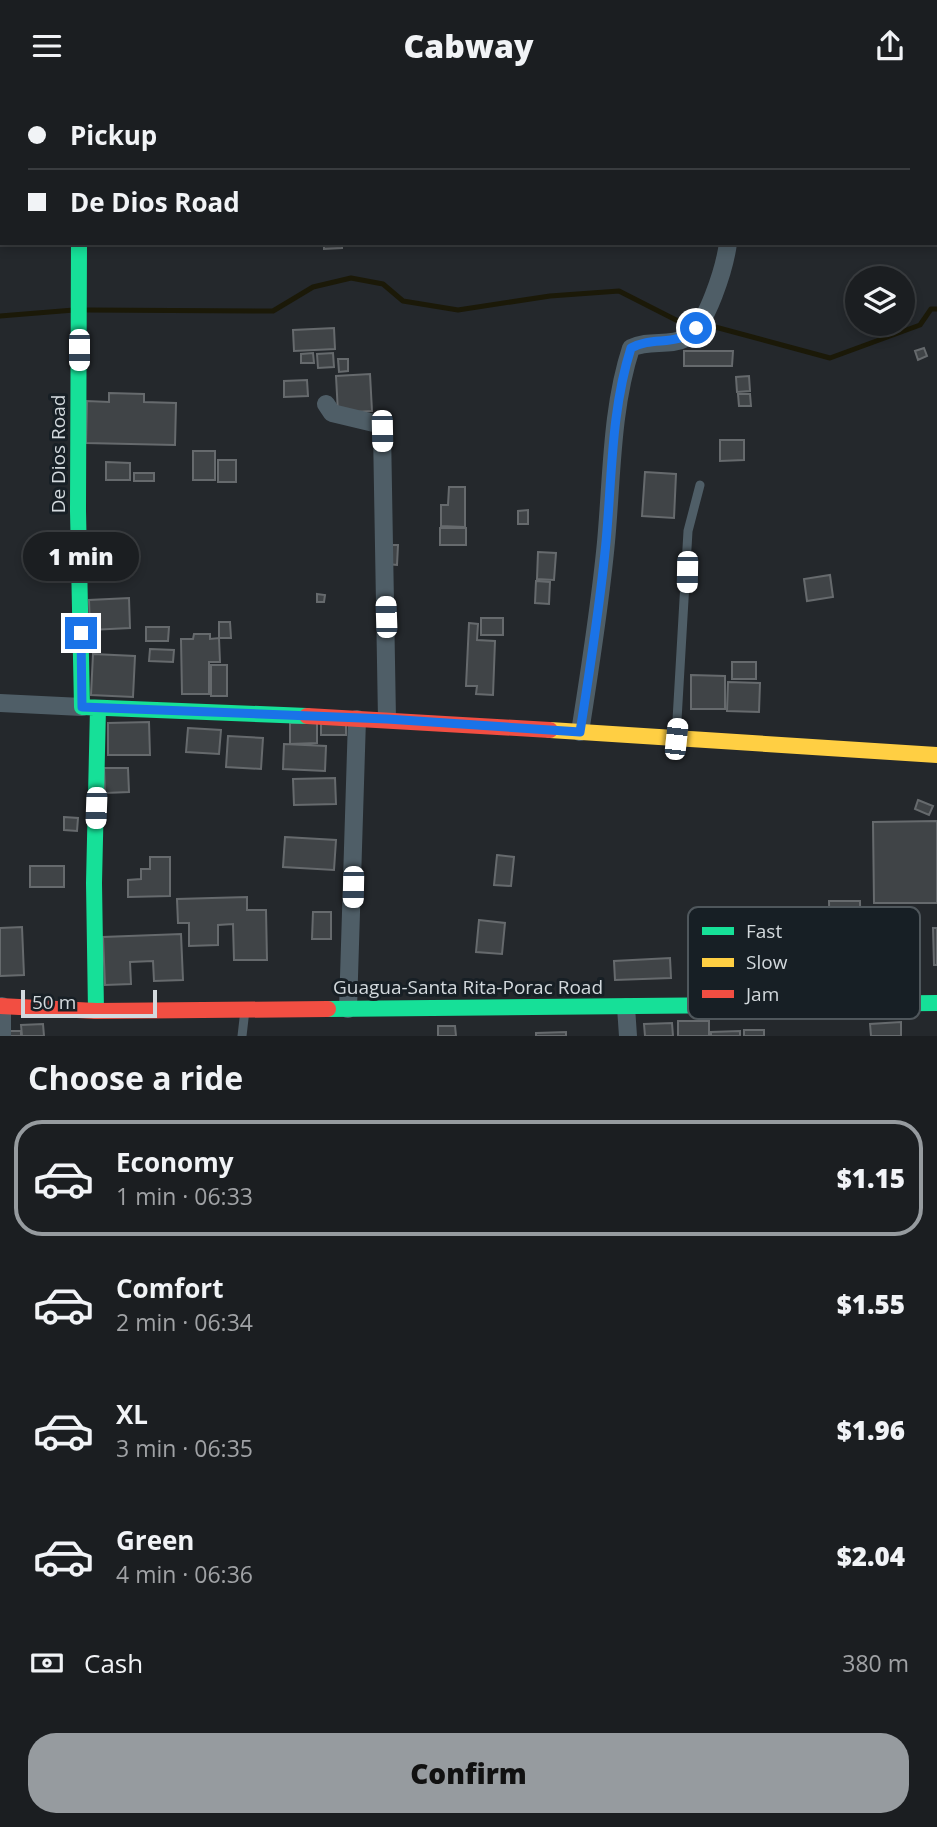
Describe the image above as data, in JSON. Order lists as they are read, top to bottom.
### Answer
{
  "streets": {
    "street": ["De Dios Road", "Guagua-Santa Rita-Porac Road"]
  },
  "crossings": [
    ["De Dios Road", "Guagua-Santa Rita-Porac Road"]
  ],
  "legend": ["Fast", "Slow", "Jam"],
  "scale_bar": "50 m",
  "page": {
    "header": "Cabway",
    "banner": ["Pickup", "De Dios Road"],
    "bubble": "1 min",
    "scale": "50 m",
    "heading": "Choose a ride",
    "list": [
      {
        "name": "Economy",
        "note": "1 min · 06:33",
        "value": "$1.15"
      },
      {
        "name": "Comfort",
        "note": "2 min · 06:34",
        "value": "$1.55"
      },
      {
        "name": "XL",
        "note": "3 min · 06:35",
        "value": "$1.96"
      },
      {
        "name": "Green",
        "note": "4 min · 06:36",
        "value": "$2.04"
      }
    ],
    "pay": ["Cash", "380 m"],
    "buttons": "Confirm"
  }
}
